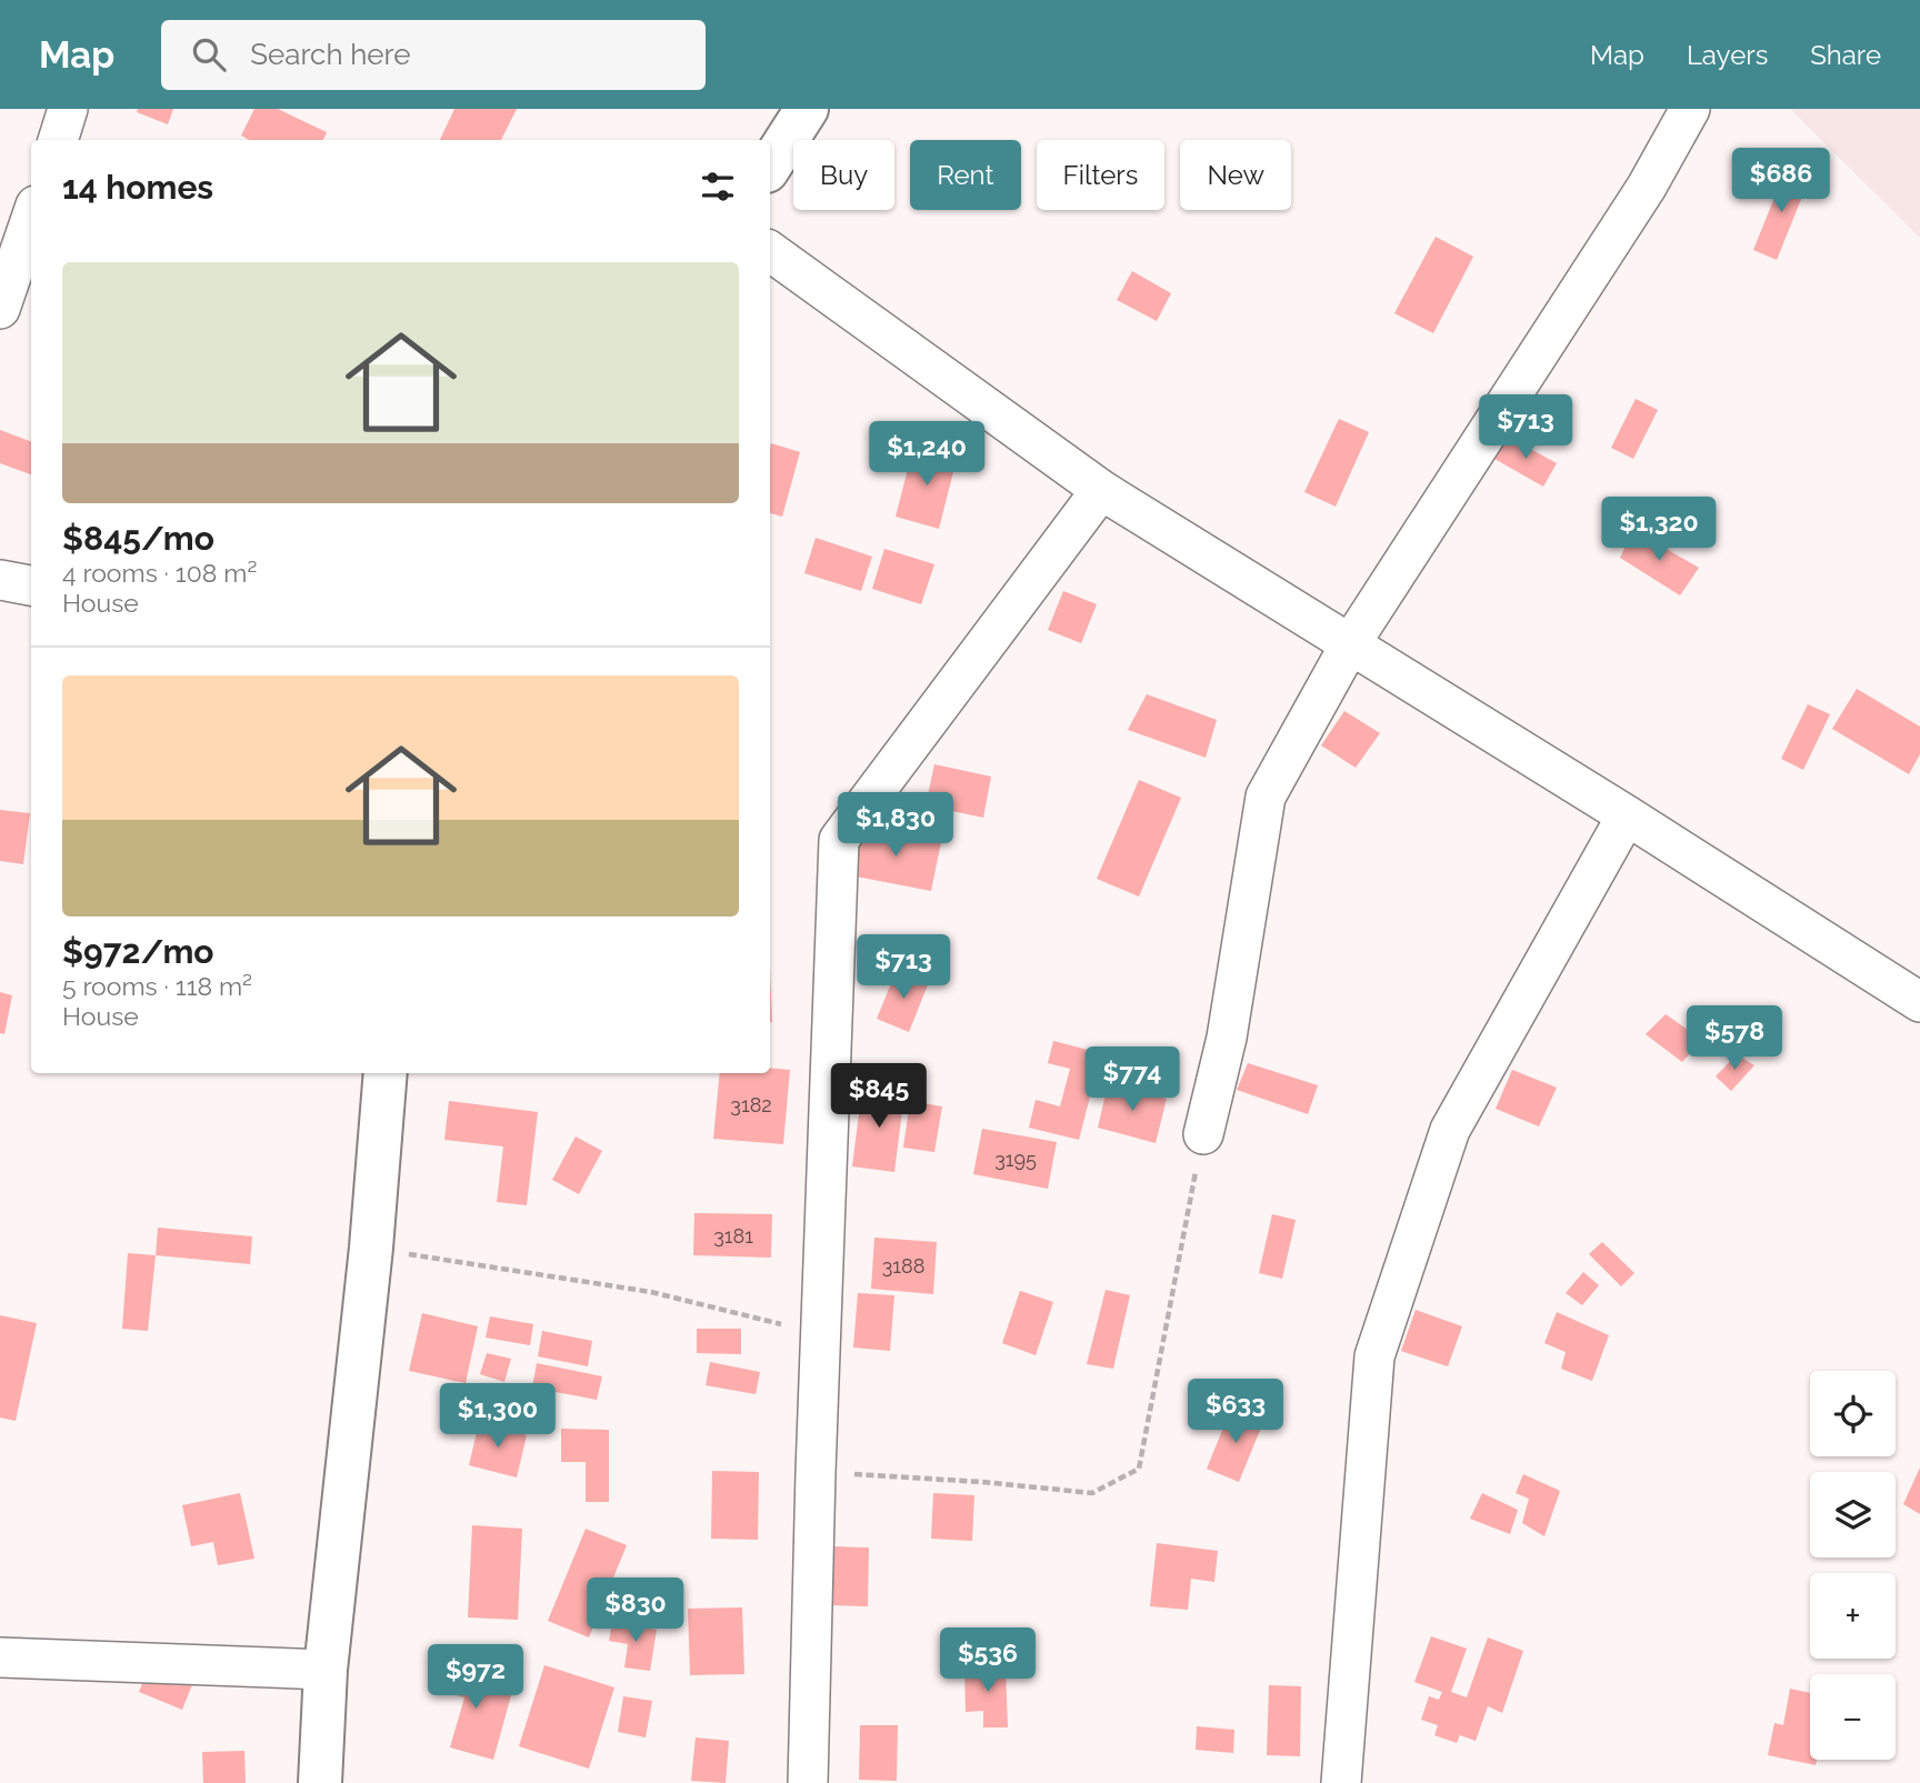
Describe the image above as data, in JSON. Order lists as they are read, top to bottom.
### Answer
{
  "house_numbers": [
    "3182",
    "3195",
    "3181",
    "3188"
  ],
  "page": {
    "header": "Map",
    "search": "Search here",
    "nav": ["Map", "Layers", "Share"],
    "chip": [
      "Buy",
      "Rent",
      "Filters",
      "New"
    ],
    "heading": "14 homes",
    "price": [
      "$686",
      "$713",
      "$1,240",
      "$1,320",
      "$1,830",
      "$713",
      "$578",
      "$774",
      "$845",
      "$633",
      "$1,300",
      "$830",
      "$536",
      "$972"
    ],
    "list": [
      {
        "name": "$845/mo",
        "note": "4 rooms · 108 m² · House"
      },
      {
        "name": "$972/mo",
        "note": "5 rooms · 118 m² · House"
      }
    ],
    "map_buttons": ["+", "−"]
  }
}
